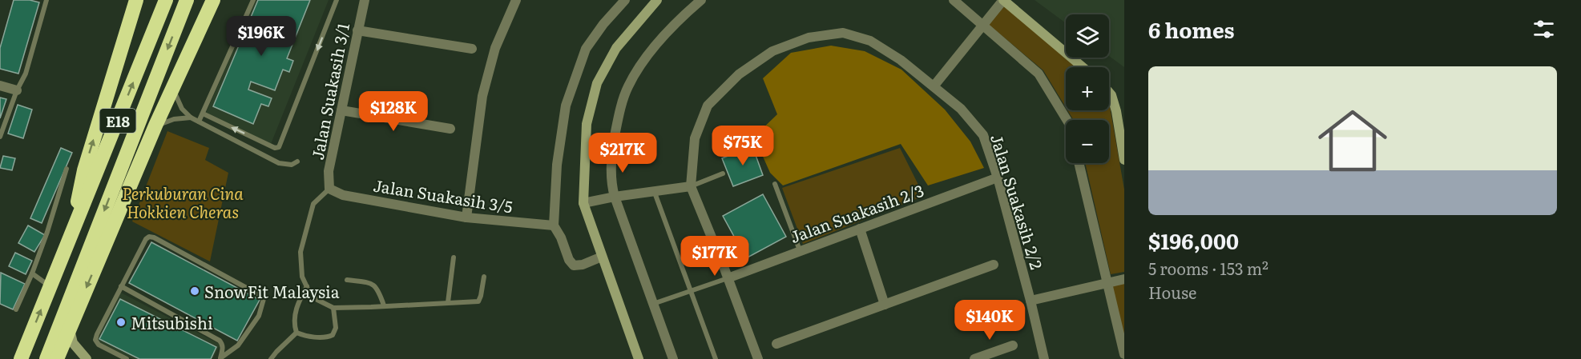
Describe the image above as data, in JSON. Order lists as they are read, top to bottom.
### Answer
{
  "streets": {
    "highway": ["E18"],
    "street": [
      "Jalan Suakasih 3/1",
      "Jalan Suakasih 3/5",
      "Jalan Suakasih 2/2",
      "Jalan Suakasih 2/3"
    ]
  },
  "crossings": [
    ["Jalan Suakasih 3/1", "Jalan Suakasih 3/5"],
    ["Jalan Suakasih 2/2", "Jalan Suakasih 2/3"]
  ],
  "parks": ["Perkuburan Cina Hokkien Cheras"],
  "places": ["SnowFit Malaysia", "Mitsubishi"],
  "page": {
    "heading": "6 homes",
    "map_buttons": ["+", "−"],
    "price": [
      "$196K",
      "$128K",
      "$75K",
      "$217K",
      "$177K",
      "$140K"
    ],
    "list": [
      {
        "name": "$196,000",
        "note": "5 rooms · 153 m² · House"
      }
    ]
  }
}
